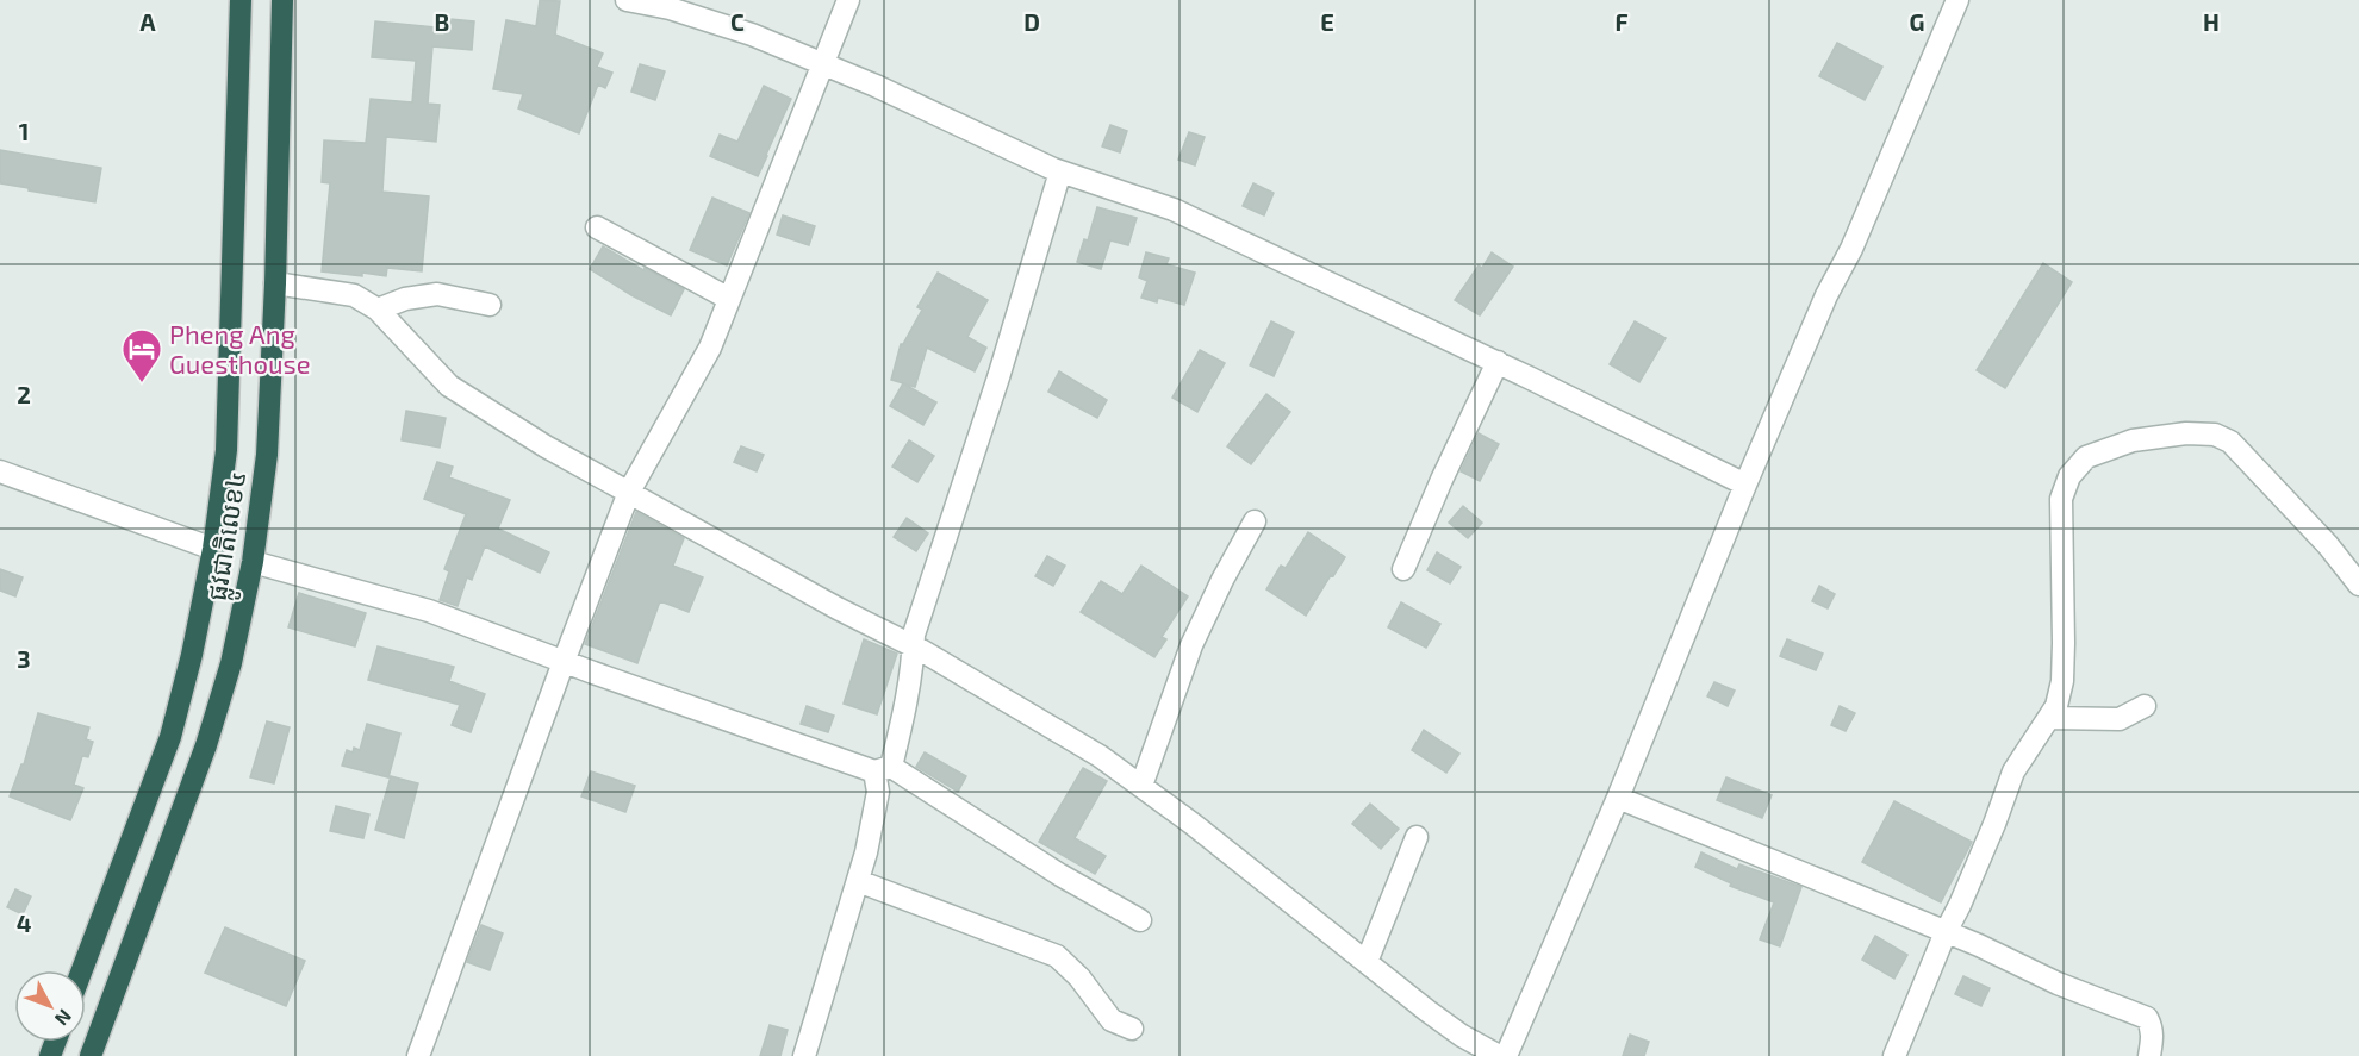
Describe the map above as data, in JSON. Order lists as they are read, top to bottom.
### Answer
{
  "streets": {
    "highway": ["ផ្លូវជាតិលេខ៤"]
  },
  "places": {
    "hotel": ["Pheng Ang Guesthouse"]
  },
  "north": "bottom right",
  "grid": {
    "columns": [
      "A",
      "B",
      "C",
      "D",
      "E",
      "F",
      "G",
      "H"
    ],
    "rows": [
      "1",
      "2",
      "3",
      "4"
    ]
  }
}
